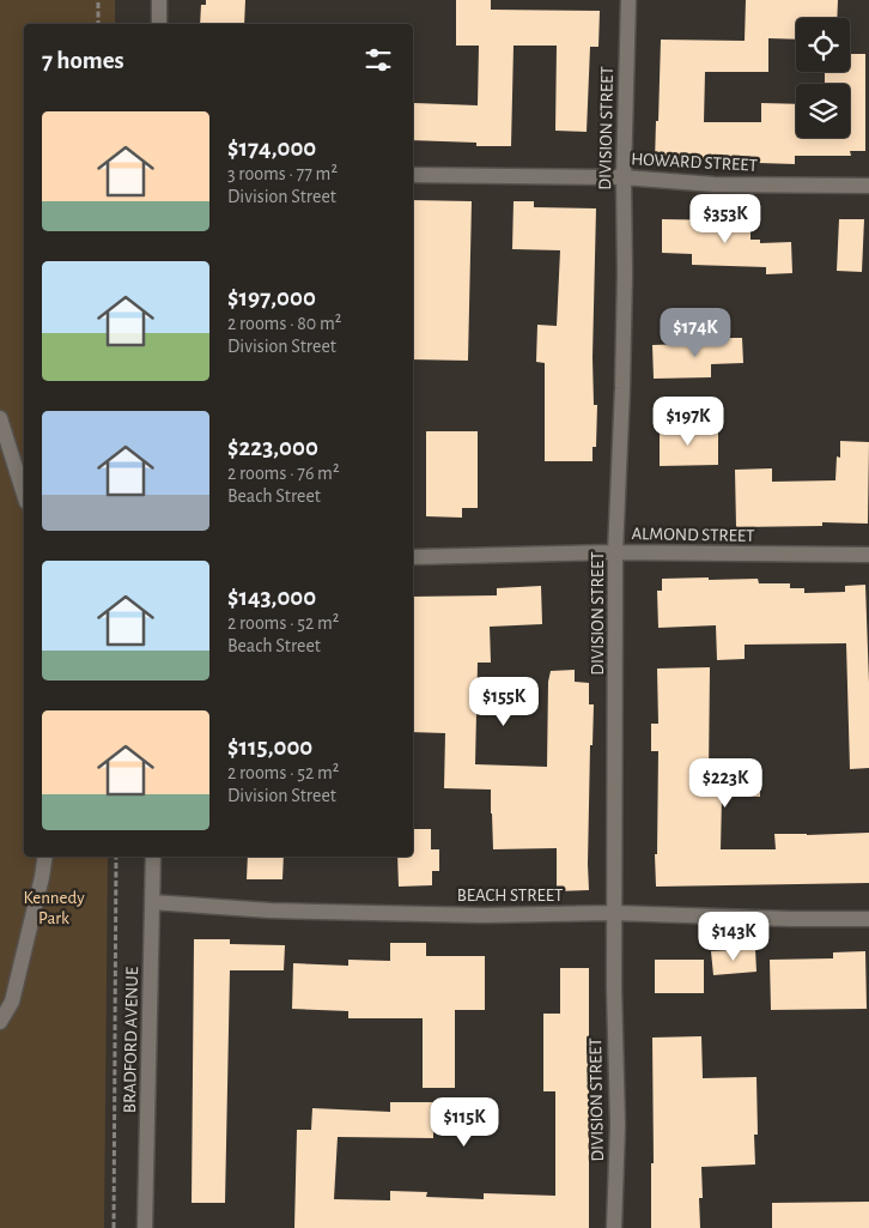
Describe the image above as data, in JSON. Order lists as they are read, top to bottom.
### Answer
{
  "streets": {
    "street": [
      "DIVISION STREET",
      "HOWARD STREET",
      "ALMOND STREET",
      "BEACH STREET",
      "BRADFORD AVENUE"
    ]
  },
  "crossings": [
    ["DIVISION STREET", "HOWARD STREET"],
    ["DIVISION STREET", "ALMOND STREET"],
    ["DIVISION STREET", "BEACH STREET"],
    ["BEACH STREET", "BRADFORD AVENUE"]
  ],
  "parks": ["Kennedy Park"],
  "page": {
    "heading": "7 homes",
    "list": [
      {
        "name": "$174,000",
        "note": "3 rooms · 77 m² · Division Street"
      },
      {
        "name": "$197,000",
        "note": "2 rooms · 80 m² · Division Street"
      },
      {
        "name": "$223,000",
        "note": "2 rooms · 76 m² · Beach Street"
      },
      {
        "name": "$143,000",
        "note": "2 rooms · 52 m² · Beach Street"
      },
      {
        "name": "$115,000",
        "note": "2 rooms · 52 m² · Division Street"
      }
    ],
    "price": [
      "$353K",
      "$174K",
      "$197K",
      "$155K",
      "$223K",
      "$143K",
      "$115K"
    ]
  }
}
